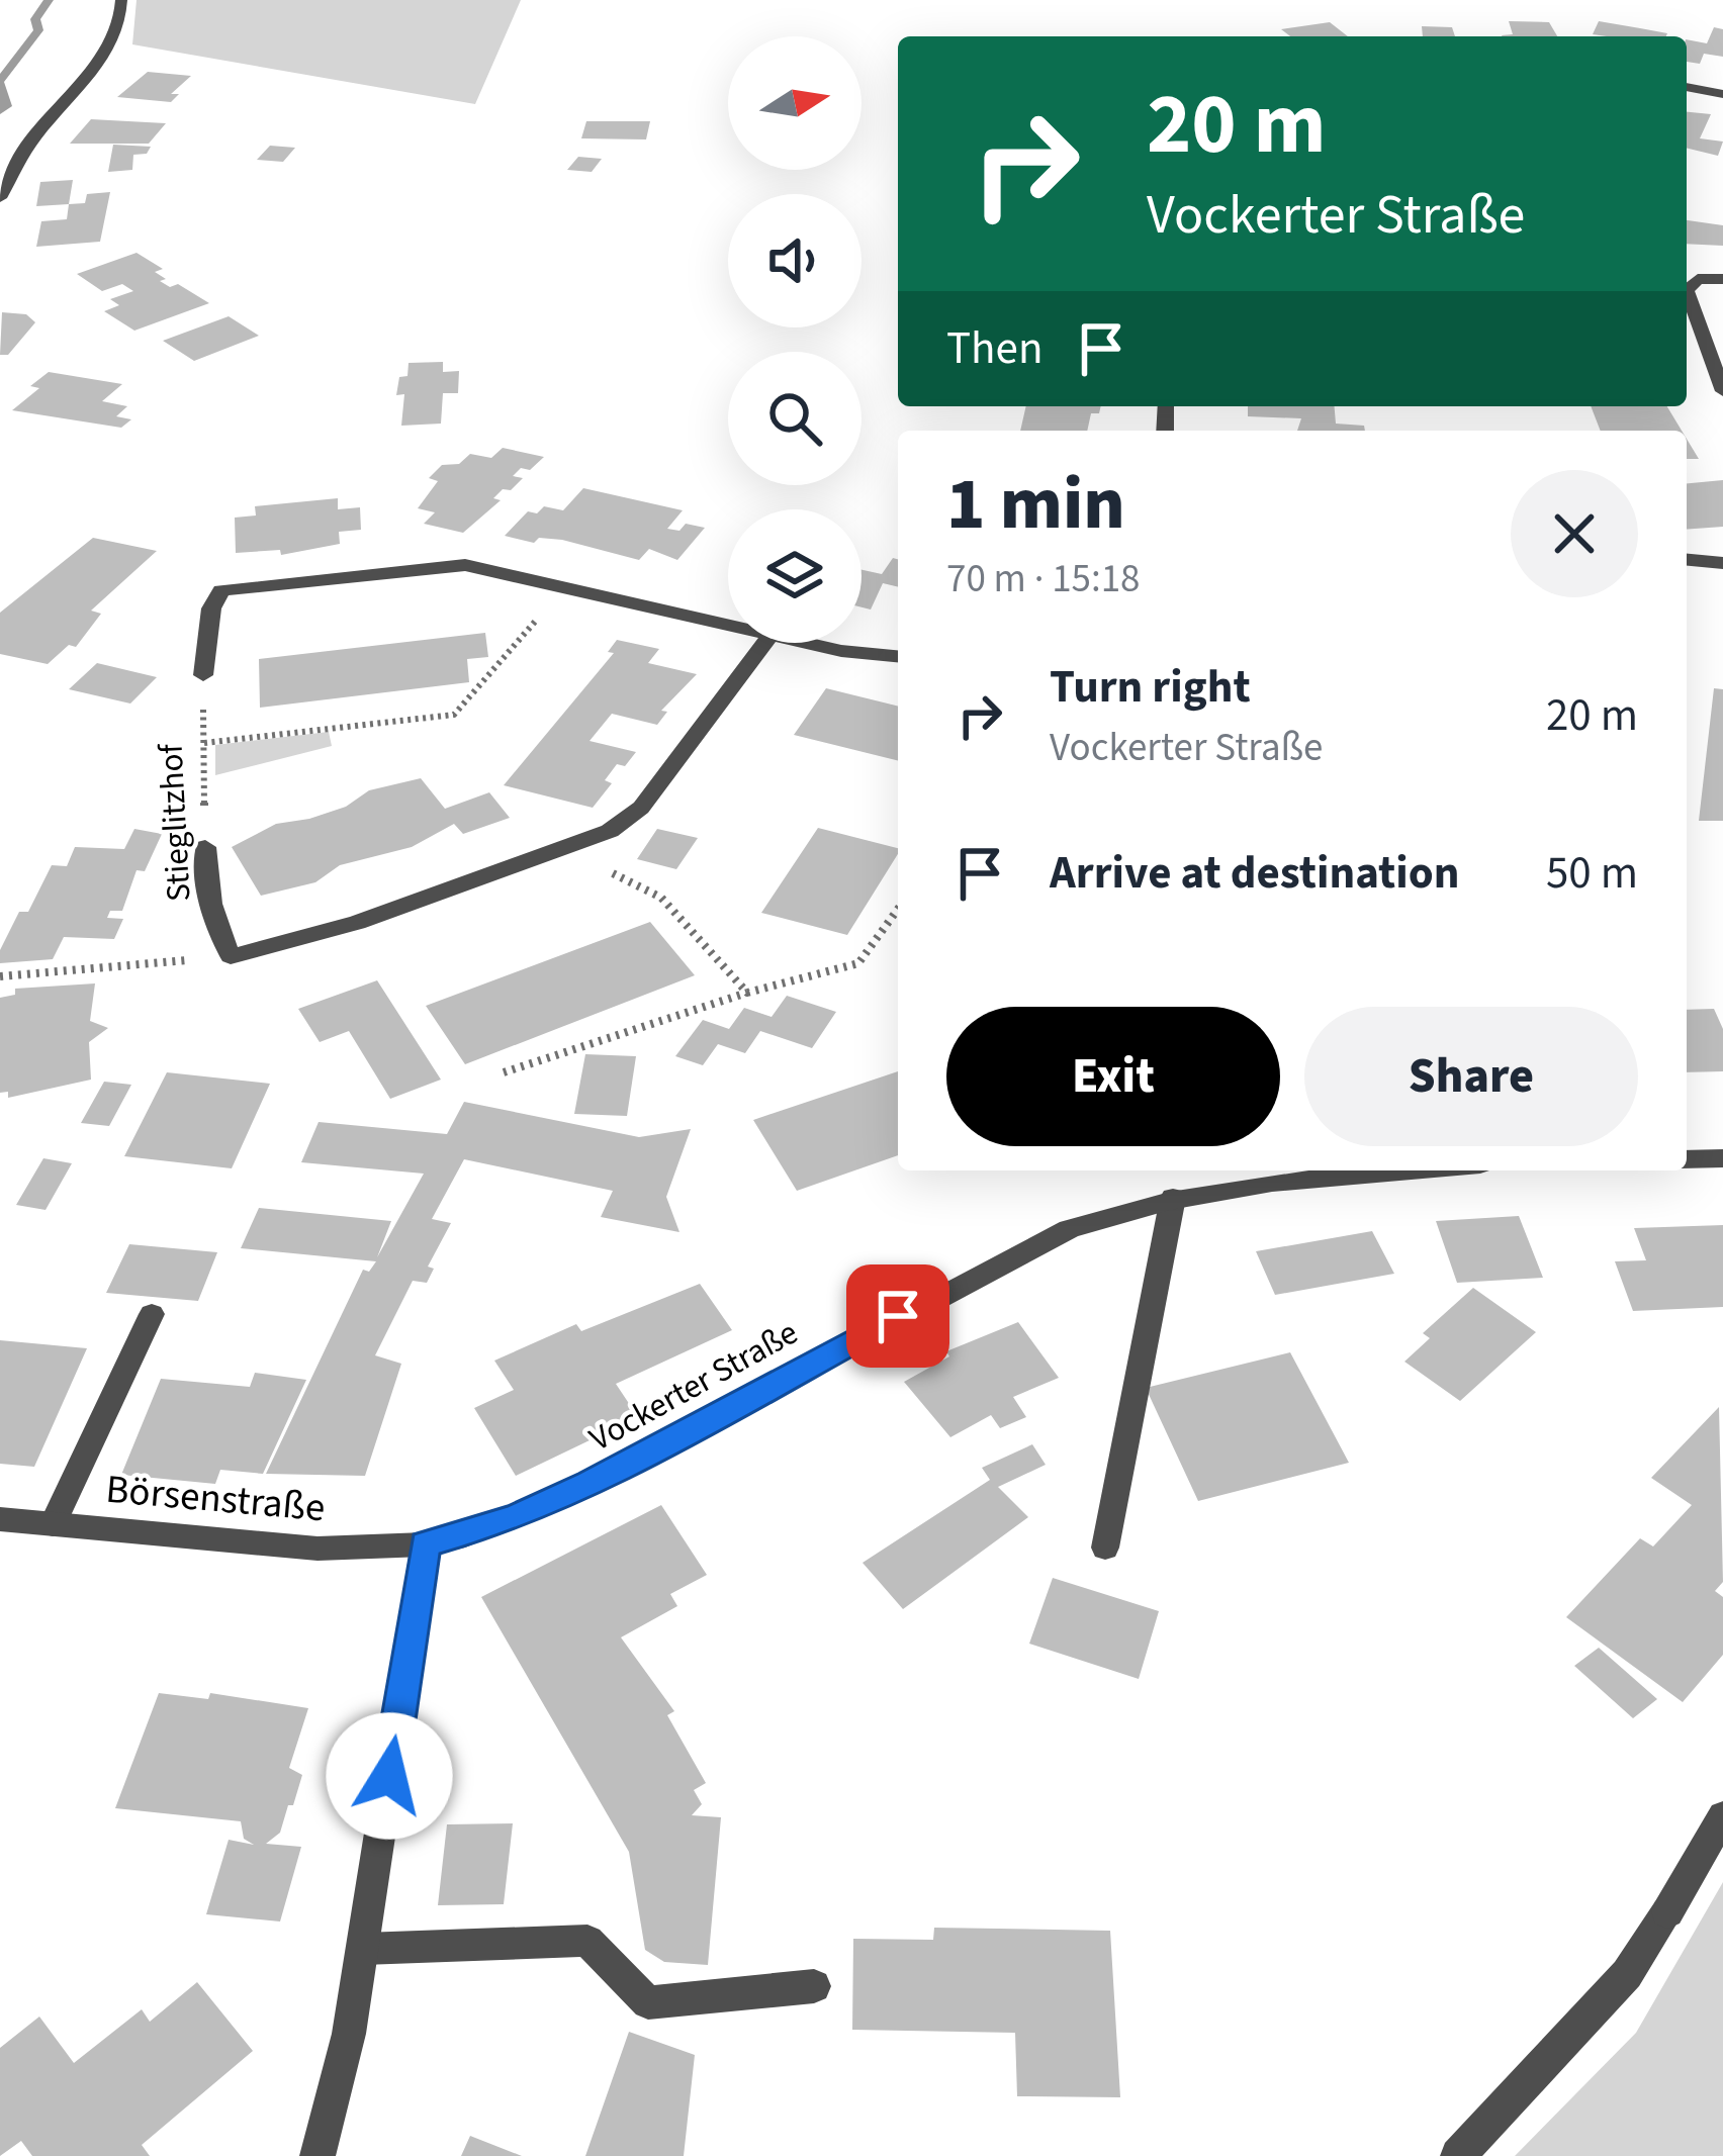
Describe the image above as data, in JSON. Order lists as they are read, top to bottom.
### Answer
{
  "streets": {
    "street": ["Stieglitzhof", "Vockerter Straße", "Börsenstraße"]
  },
  "crossings": [
    ["Vockerter Straße", "Börsenstraße"]
  ],
  "north": "right",
  "page": {
    "turn": ["20 m", "Vockerter Straße"],
    "then": "Then",
    "heading": ["1 min", "70 m · 15:18"],
    "list": [
      {
        "name": "Turn right",
        "note": "Vockerter Straße",
        "value": "20 m"
      },
      {
        "name": "Arrive at destination",
        "value": "50 m"
      }
    ],
    "buttons": ["Exit", "Share"]
  }
}
